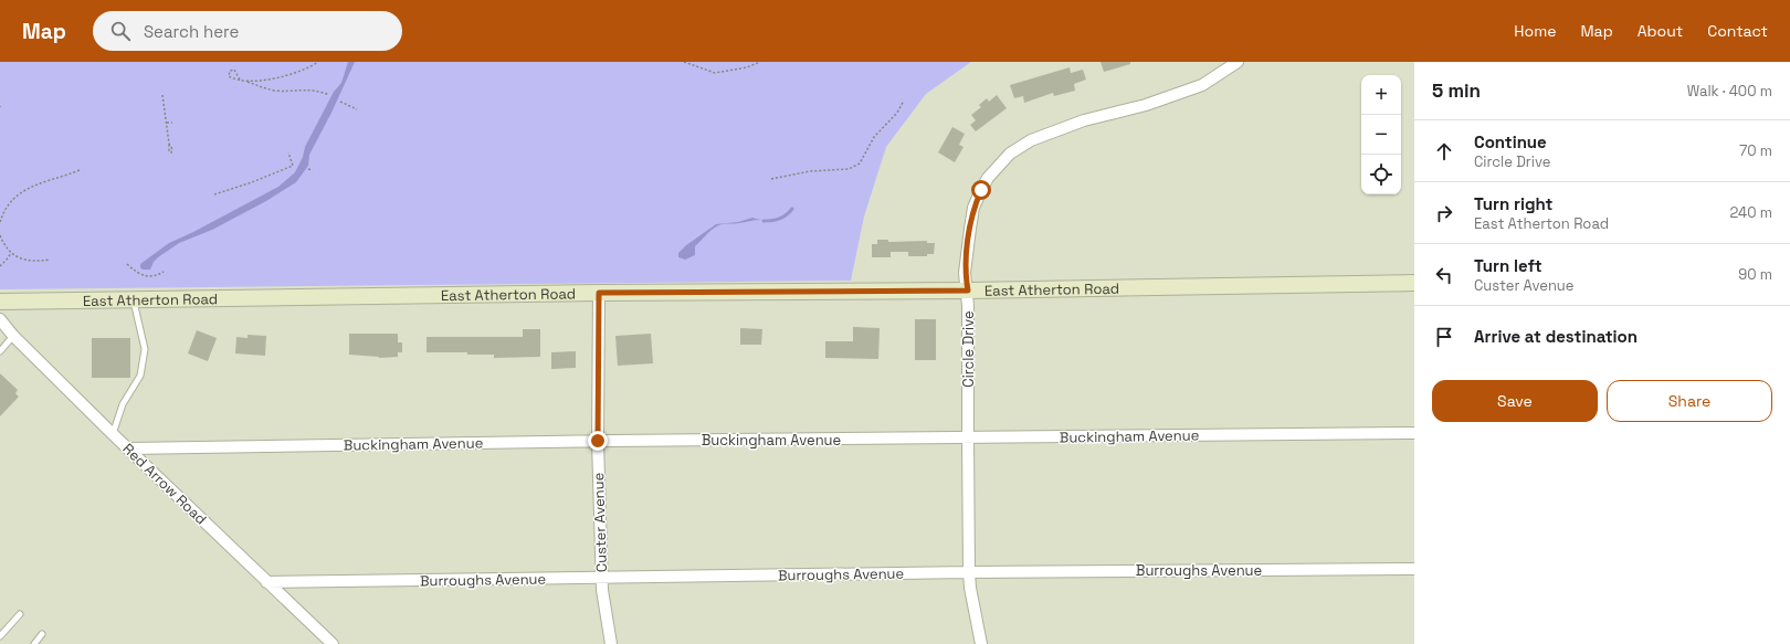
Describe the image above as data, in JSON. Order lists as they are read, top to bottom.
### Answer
{
  "streets": {
    "street": [
      "East Atherton Road",
      "Circle Drive",
      "Buckingham Avenue",
      "Red Arrow Road",
      "Custer Avenue",
      "Burroughs Avenue"
    ]
  },
  "crossings": [
    ["East Atherton Road", "Circle Drive"],
    ["East Atherton Road", "Custer Avenue"],
    ["Circle Drive", "Buckingham Avenue"],
    ["Circle Drive", "Burroughs Avenue"],
    ["Buckingham Avenue", "Red Arrow Road"],
    ["Buckingham Avenue", "Custer Avenue"],
    ["Red Arrow Road", "Burroughs Avenue"],
    ["Custer Avenue", "Burroughs Avenue"]
  ],
  "page": {
    "header": "Map",
    "search": "Search here",
    "nav": [
      "Home",
      "Map",
      "About",
      "Contact"
    ],
    "heading": ["5 min", "Walk · 400 m"],
    "map_buttons": ["+", "−"],
    "list": [
      ["Continue", "Circle Drive", "70 m"],
      ["Turn right", "East Atherton Road", "240 m"],
      ["Turn left", "Custer Avenue", "90 m"],
      "Arrive at destination"
    ],
    "buttons": ["Save", "Share"]
  }
}
